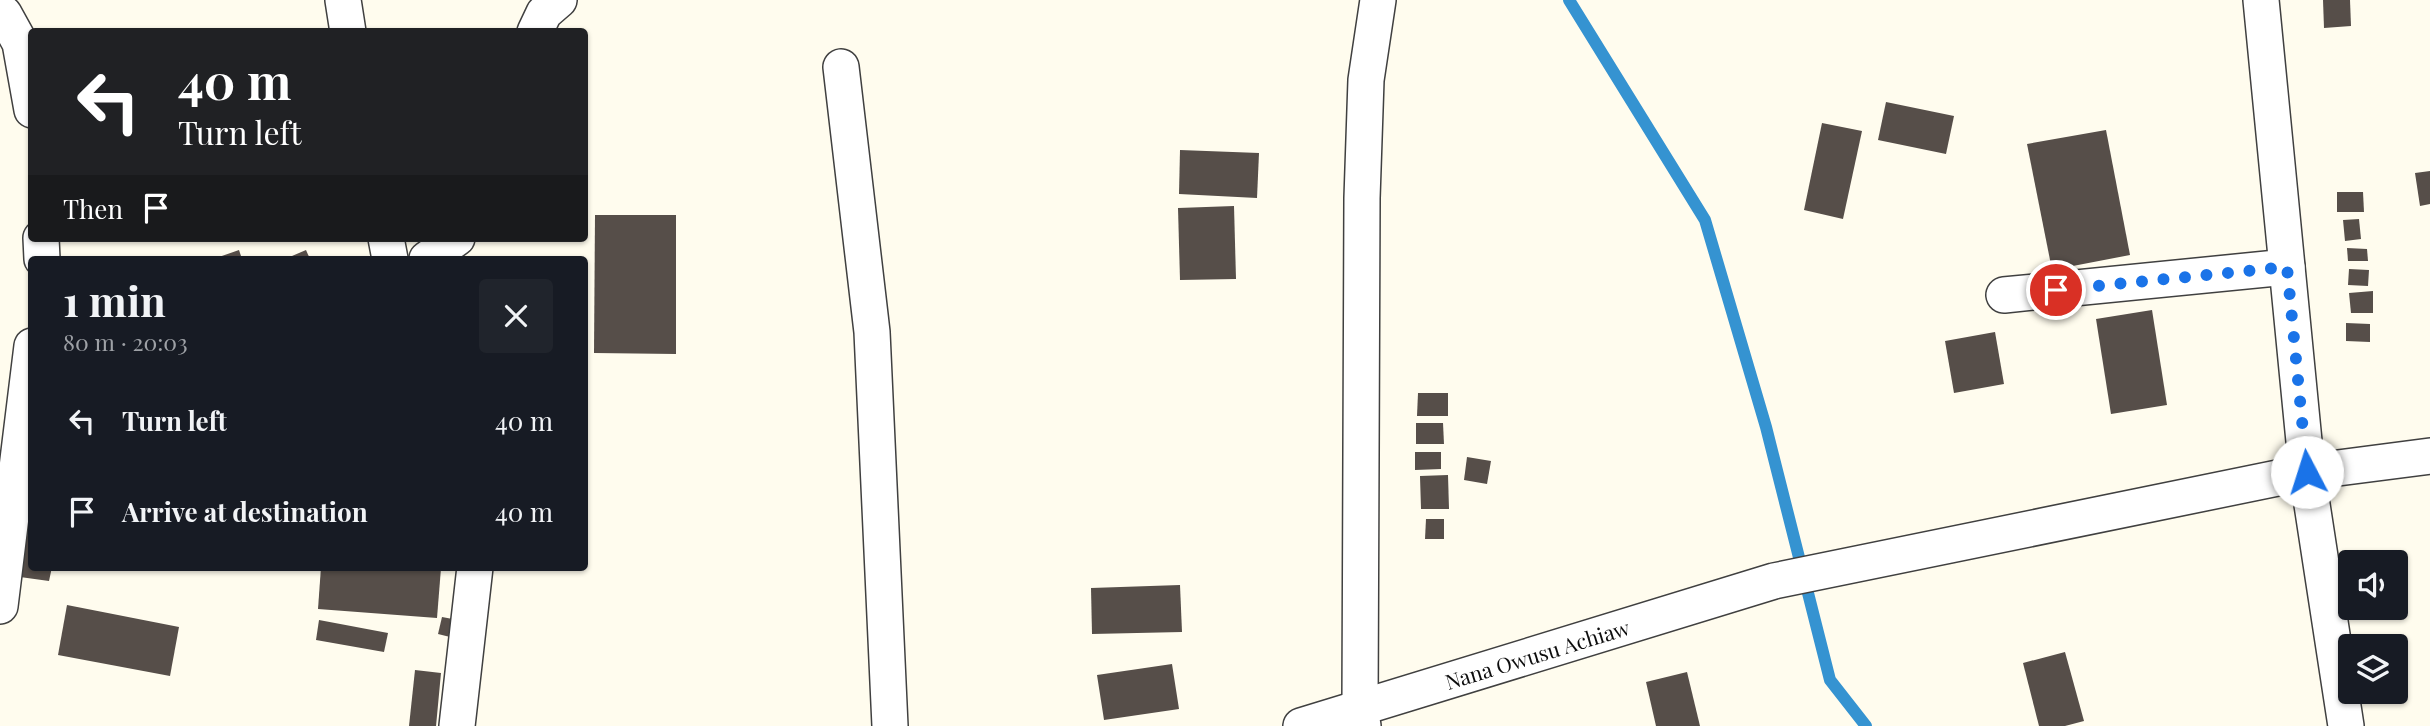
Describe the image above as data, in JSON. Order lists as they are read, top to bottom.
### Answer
{
  "streets": {
    "street": ["Nana Owusu Achiaw"]
  },
  "page": {
    "turn": ["40 m", "Turn left"],
    "then": "Then",
    "heading": ["1 min", "80 m · 20:03"],
    "list": [
      {
        "name": "Turn left",
        "value": "40 m"
      },
      {
        "name": "Arrive at destination",
        "value": "40 m"
      }
    ]
  }
}
